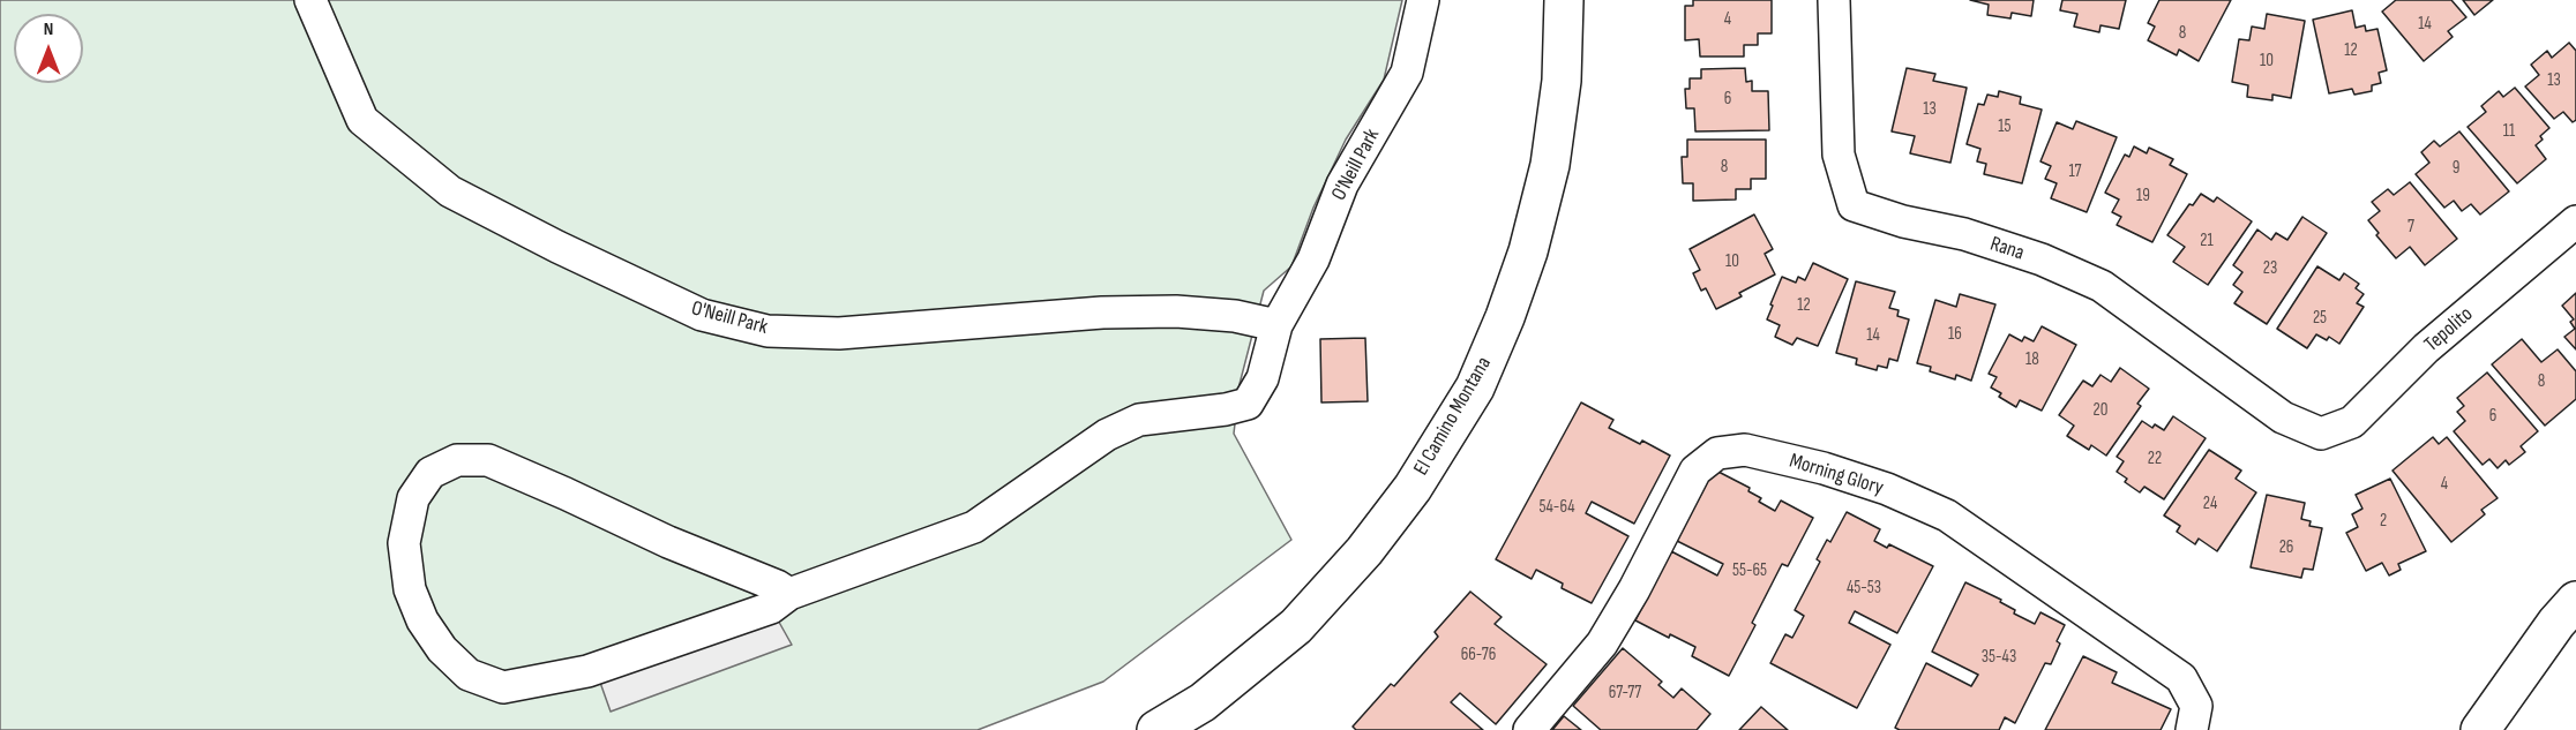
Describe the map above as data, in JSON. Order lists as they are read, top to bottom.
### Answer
{
  "streets": {
    "street": [
      "O'Neill Park",
      "Rana",
      "Tepolito",
      "El Camino Montana",
      "Morning Glory"
    ]
  },
  "crossings": [
    ["Rana", "Tepolito"]
  ],
  "house_numbers": [
    "4",
    "14",
    "8",
    "12",
    "10",
    "13",
    "6",
    "13",
    "15",
    "11",
    "8",
    "9",
    "17",
    "19",
    "7",
    "21",
    "10",
    "23",
    "12",
    "25",
    "16",
    "14",
    "18",
    "8",
    "20",
    "6",
    "22",
    "4",
    "24",
    "54-64",
    "2",
    "26",
    "55-65",
    "45-53",
    "66-76",
    "35-43",
    "67-77"
  ],
  "north": "top"
}
